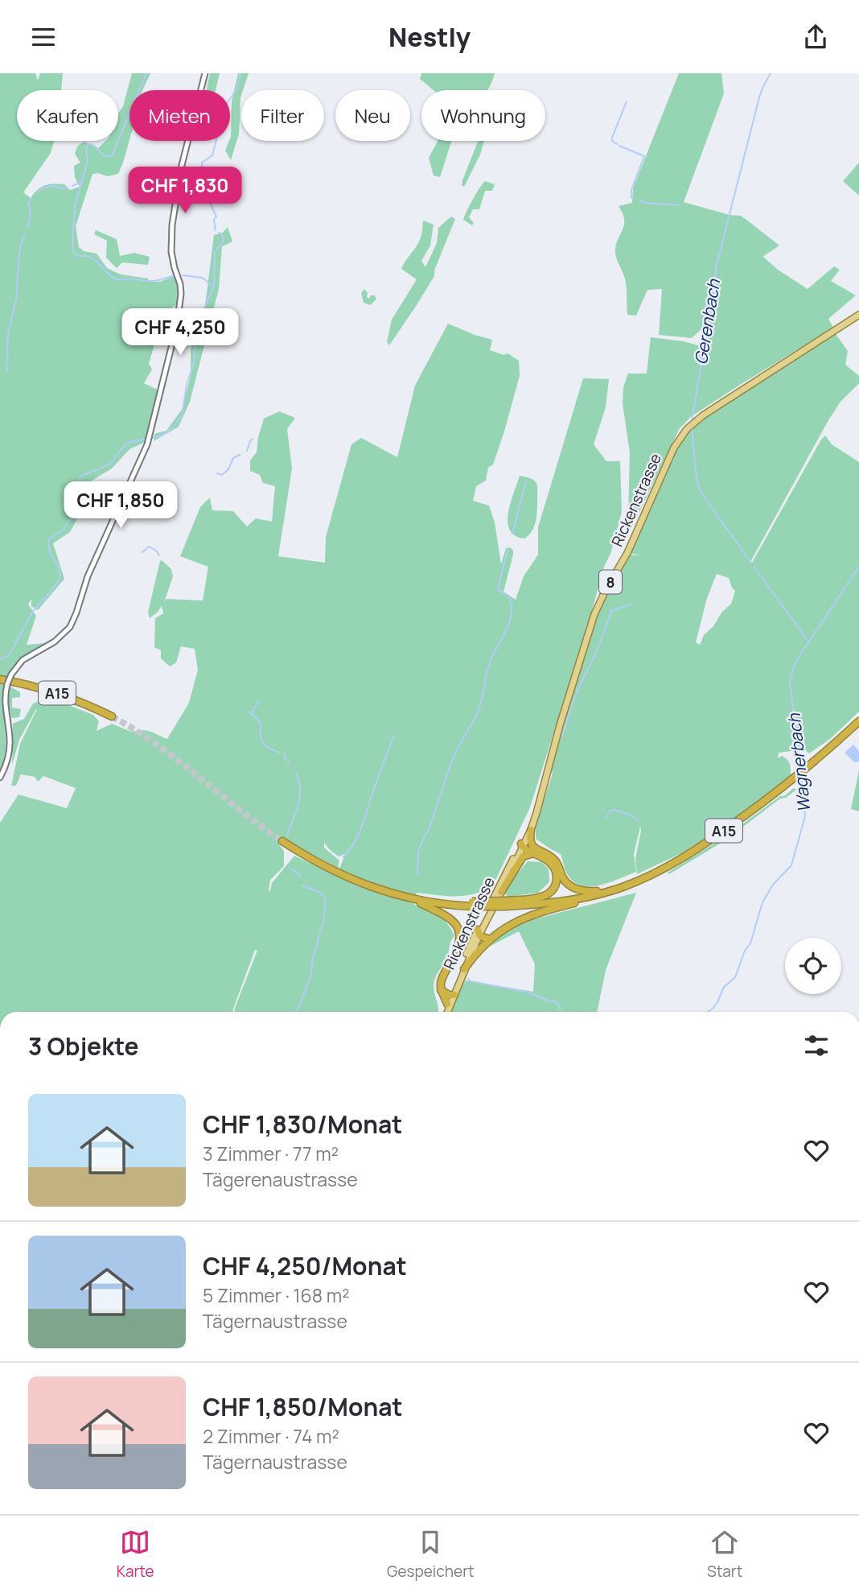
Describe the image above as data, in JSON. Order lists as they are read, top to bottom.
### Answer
{
  "streets": {
    "highway": ["A15"],
    "main road": ["Rickenstrasse", "8"]
  },
  "water": ["Gerenbach", "Wagnerbach"],
  "page": {
    "header": "Nestly",
    "chip": [
      "Kaufen",
      "Mieten",
      "Filter",
      "Neu",
      "Wohnung"
    ],
    "price": ["CHF 1,830", "CHF 4,250", "CHF 1,850"],
    "heading": "3 Objekte",
    "list": [
      {
        "name": "CHF 1,830/Monat",
        "note": "3 Zimmer · 77 m² · Tägerenaustrasse"
      },
      {
        "name": "CHF 4,250/Monat",
        "note": "5 Zimmer · 168 m² · Tägernaustrasse"
      },
      {
        "name": "CHF 1,850/Monat",
        "note": "2 Zimmer · 74 m² · Tägernaustrasse"
      }
    ],
    "tabs": ["Karte", "Gespeichert", "Start"]
  }
}
